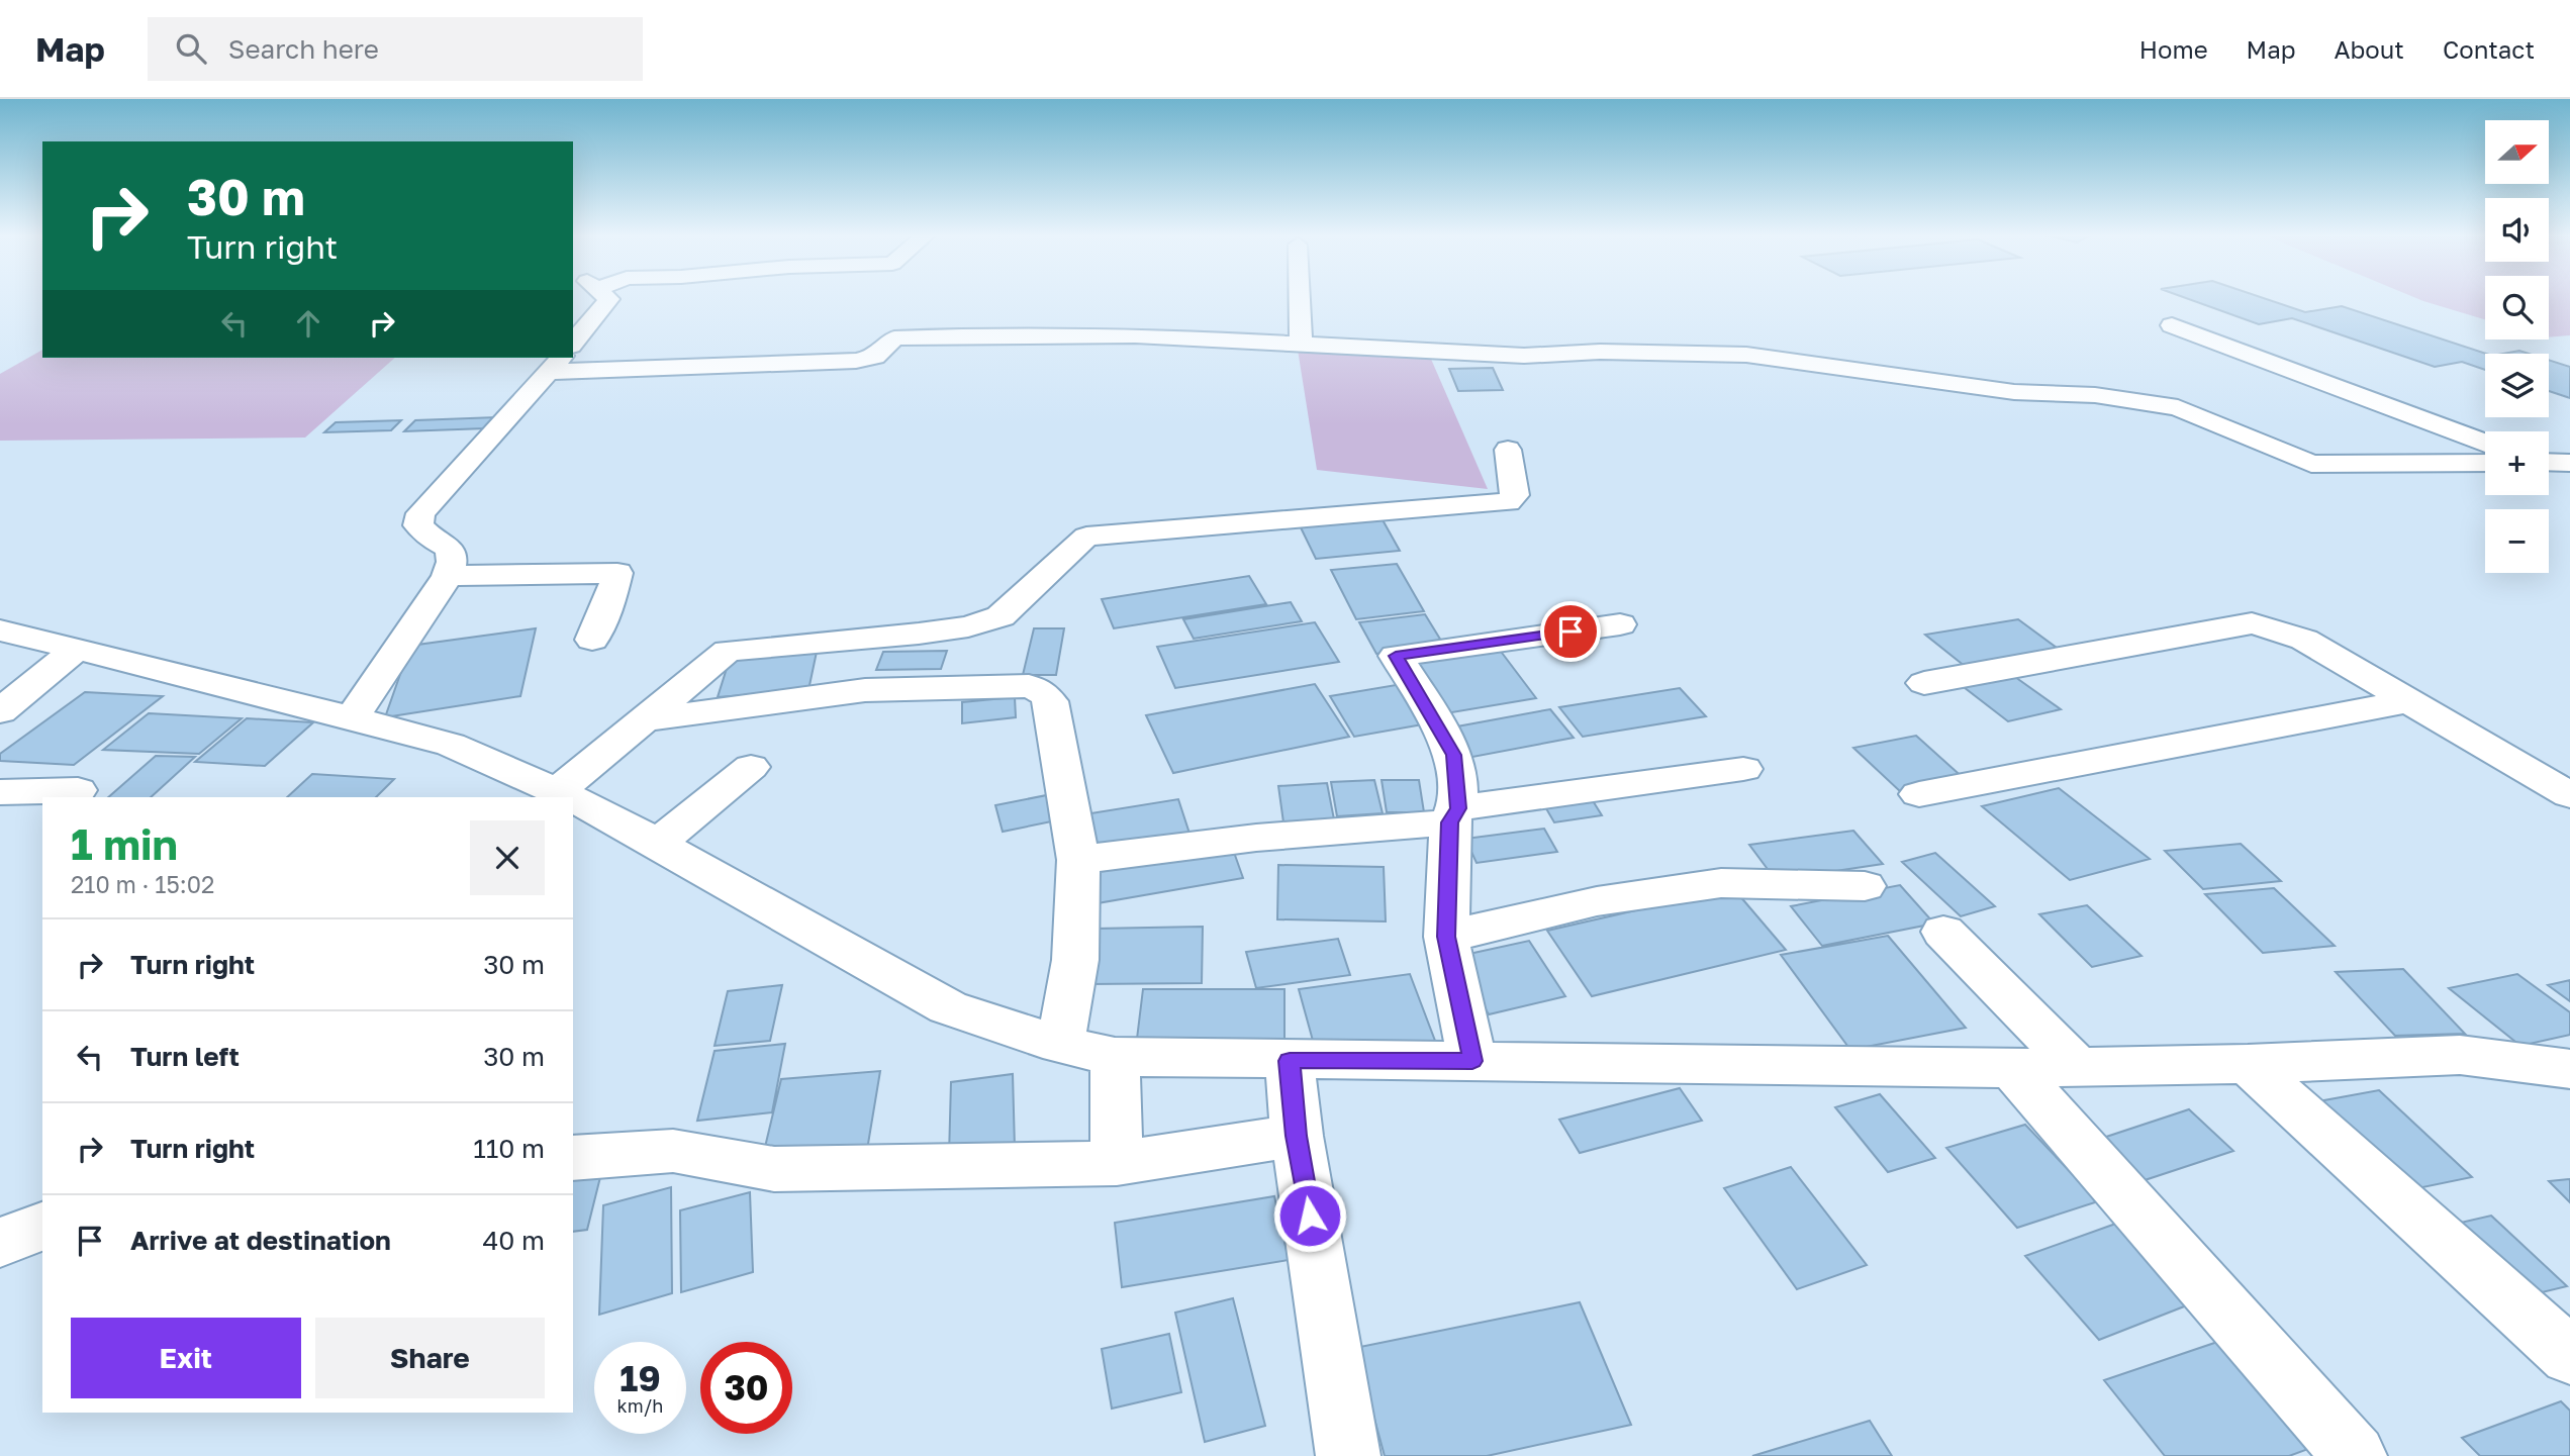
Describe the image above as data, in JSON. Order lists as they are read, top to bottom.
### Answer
{
  "north": "right",
  "page": {
    "header": "Map",
    "search": "Search here",
    "nav": [
      "Home",
      "Map",
      "About",
      "Contact"
    ],
    "map_buttons": ["+", "−"],
    "turn": ["30 m", "Turn right"],
    "heading": ["1 min", "210 m · 15:02"],
    "list": [
      {
        "name": "Turn right",
        "value": "30 m"
      },
      {
        "name": "Turn left",
        "value": "30 m"
      },
      {
        "name": "Turn right",
        "value": "110 m"
      },
      {
        "name": "Arrive at destination",
        "value": "40 m"
      }
    ],
    "buttons": ["Exit", "Share"],
    "speed": "19 km/h",
    "limit": "30"
  }
}
